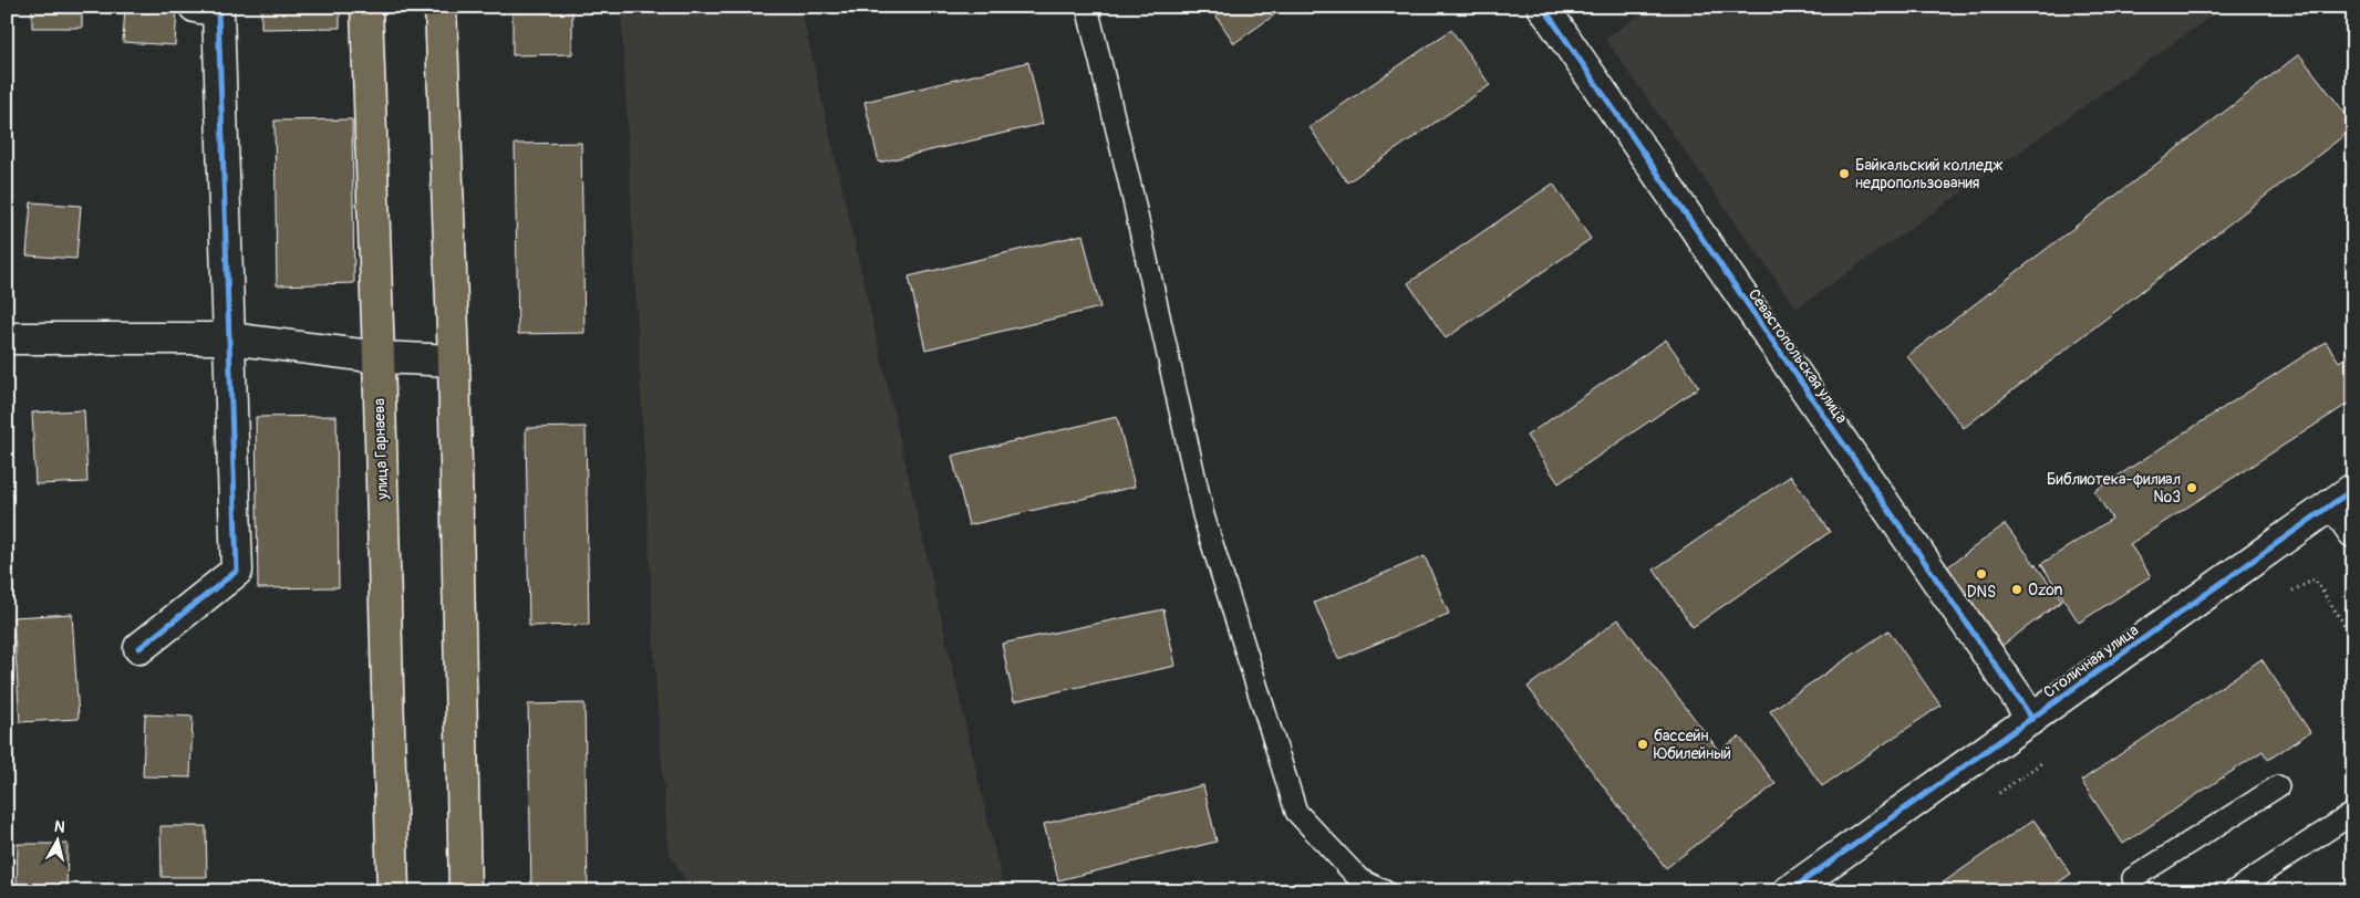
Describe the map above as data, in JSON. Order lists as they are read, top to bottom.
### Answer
{
  "streets": {
    "main road": ["улица Гарнаева"],
    "street": ["Севастопольская улица", "Столичная улица"]
  },
  "crossings": [
    ["Севастопольская улица", "Столичная улица"]
  ],
  "places": [
    "Байкальский колледж недропользования",
    "Библиотека-филиал №3",
    "DNS",
    "Ozon",
    "бассейн Юбилейный"
  ],
  "north": "top"
}
